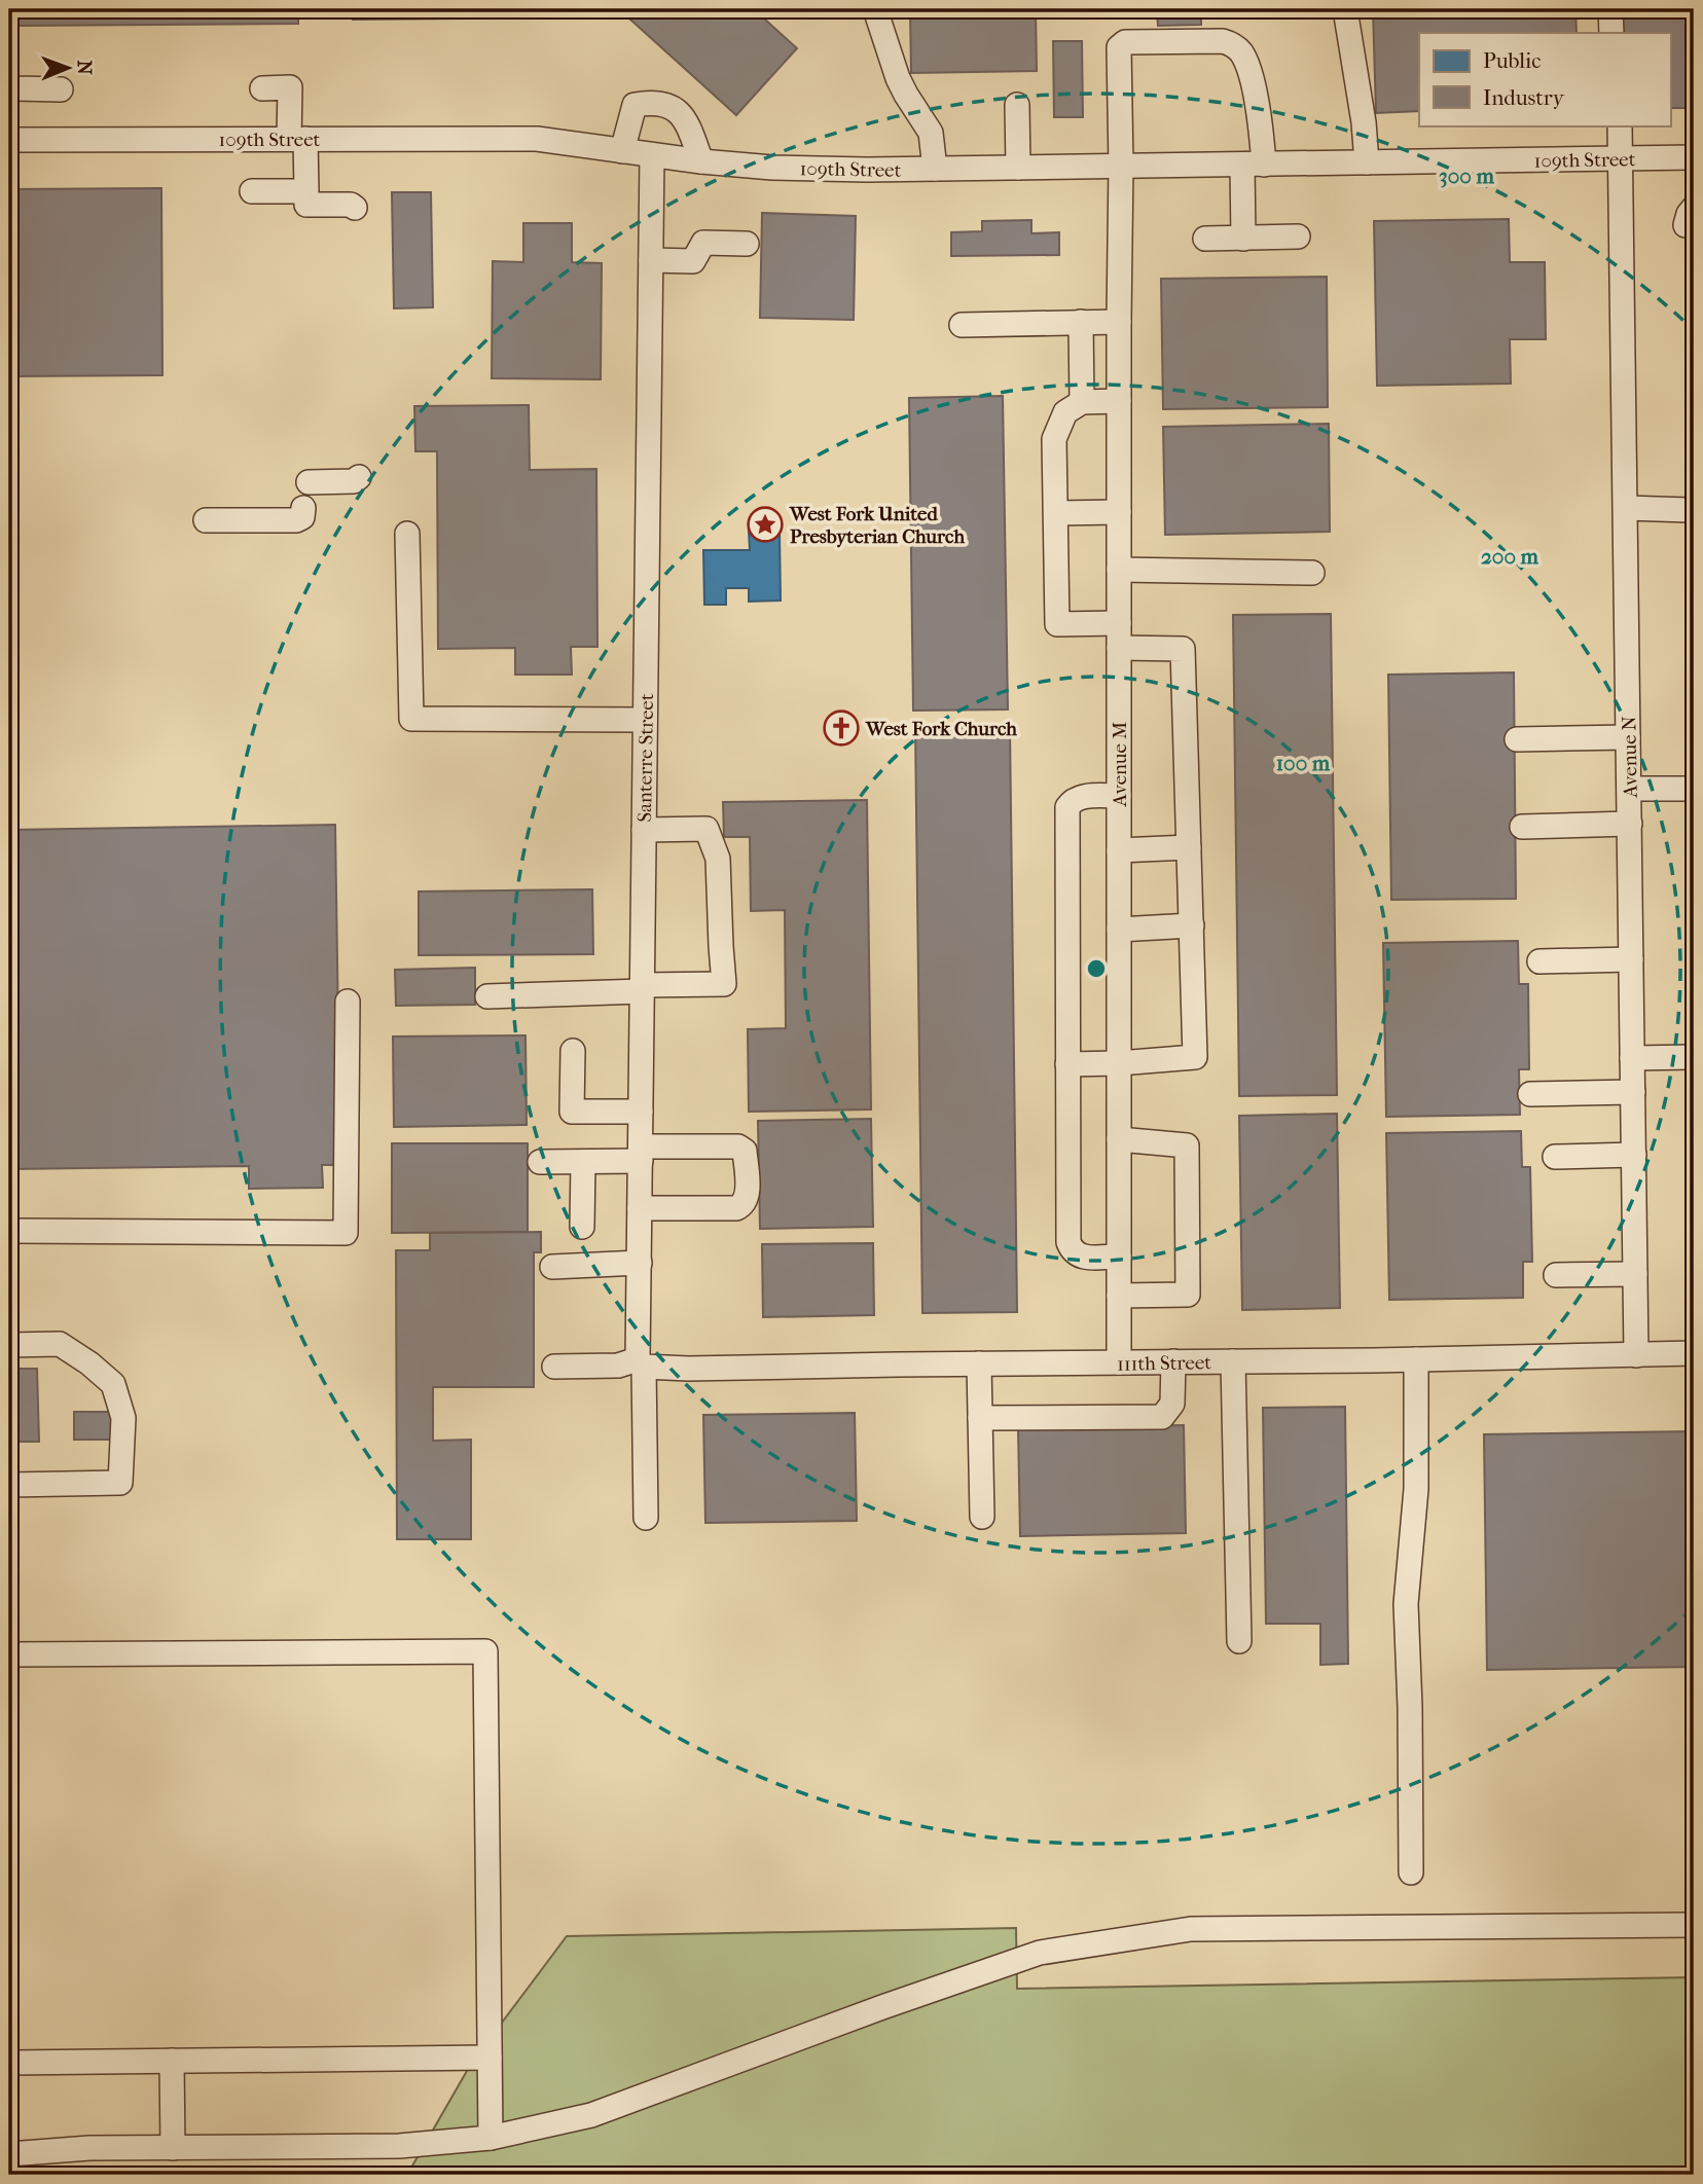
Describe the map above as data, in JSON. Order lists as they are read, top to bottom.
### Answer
{
  "streets": {
    "street": [
      "109th Street",
      "Avenue N",
      "Santerre Street",
      "Avenue M",
      "111th Street"
    ]
  },
  "crossings": [
    ["109th Street", "Avenue N"],
    ["109th Street", "Santerre Street"],
    ["109th Street", "Avenue M"],
    ["Avenue N", "111th Street"],
    ["Santerre Street", "111th Street"],
    ["Avenue M", "111th Street"]
  ],
  "places": {
    "place": ["West Fork United Presbyterian Church"],
    "church": ["West Fork Church"]
  },
  "legend": ["Public", "Industry"],
  "north": "right",
  "rings": ["300 m", "200 m", "100 m"]
}
